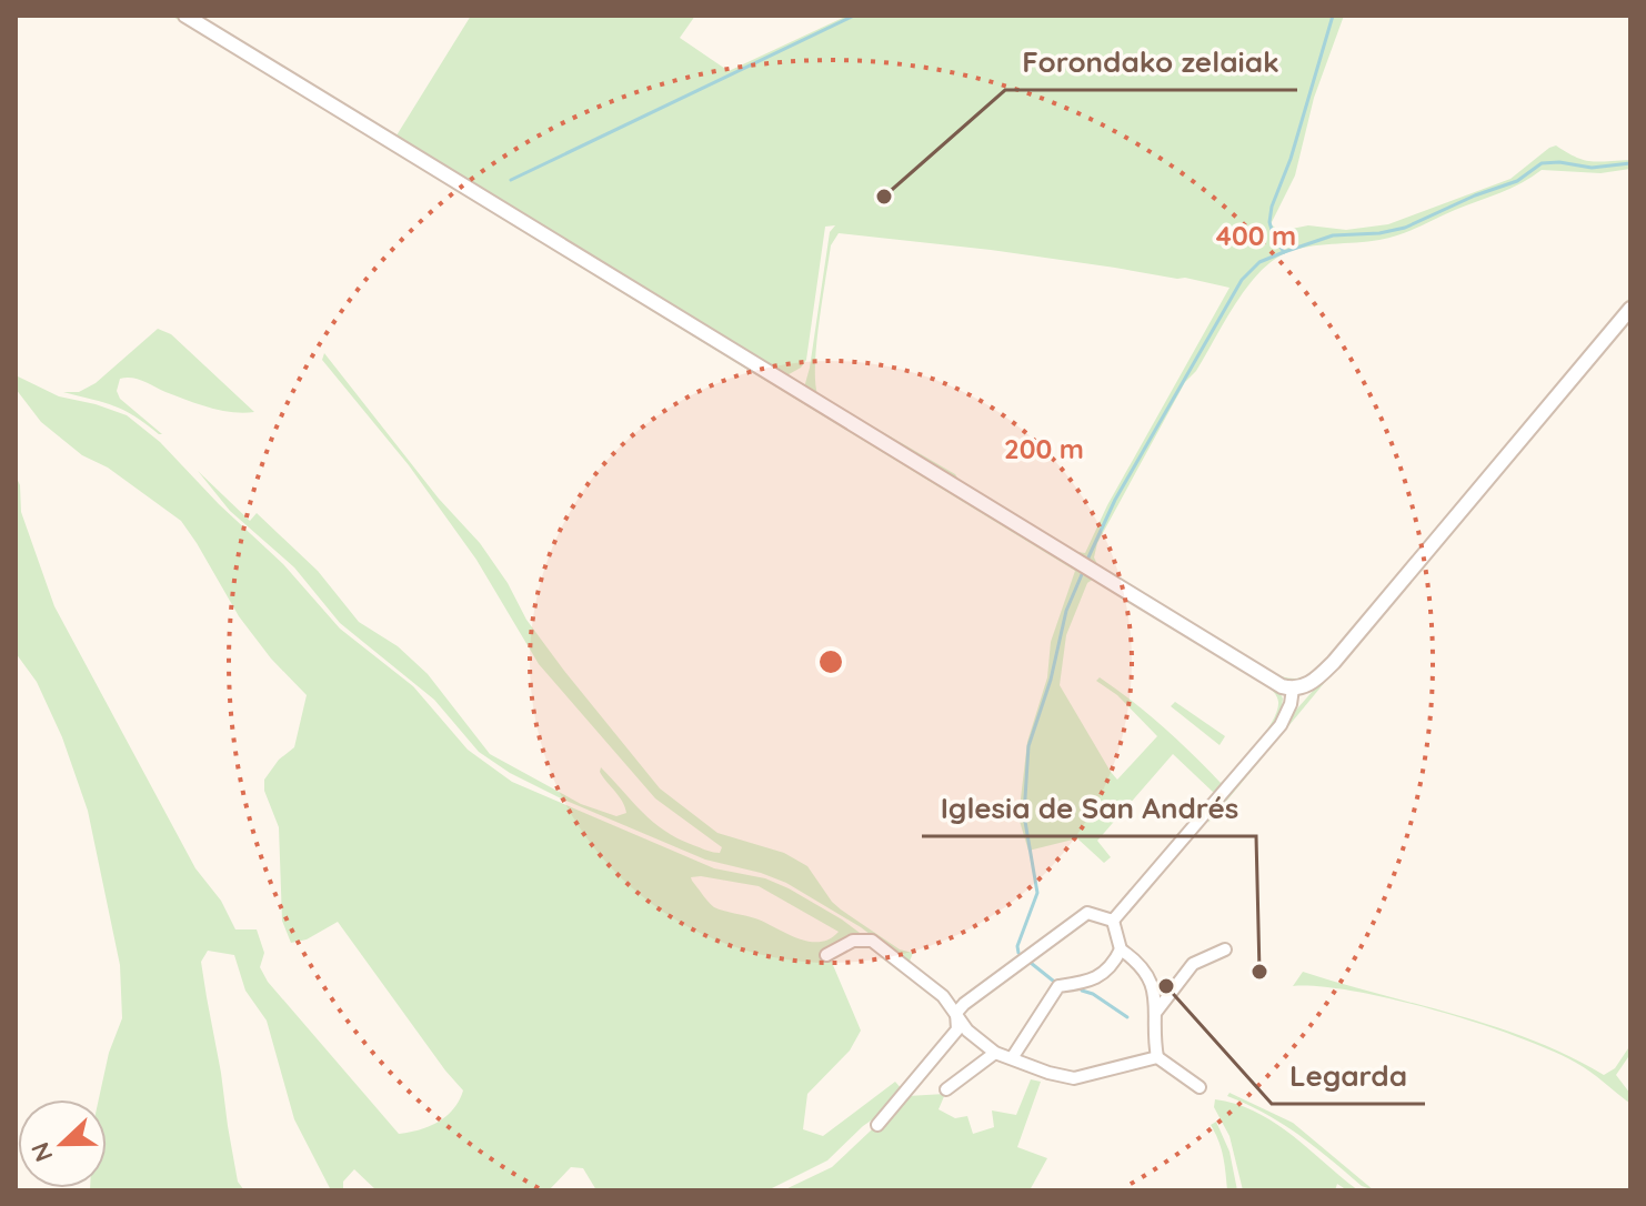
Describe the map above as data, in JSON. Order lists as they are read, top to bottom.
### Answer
{
  "places": ["Forondako zelaiak", "Iglesia de San Andrés", "Legarda"],
  "north": "left",
  "rings": ["400 m", "200 m"]
}
